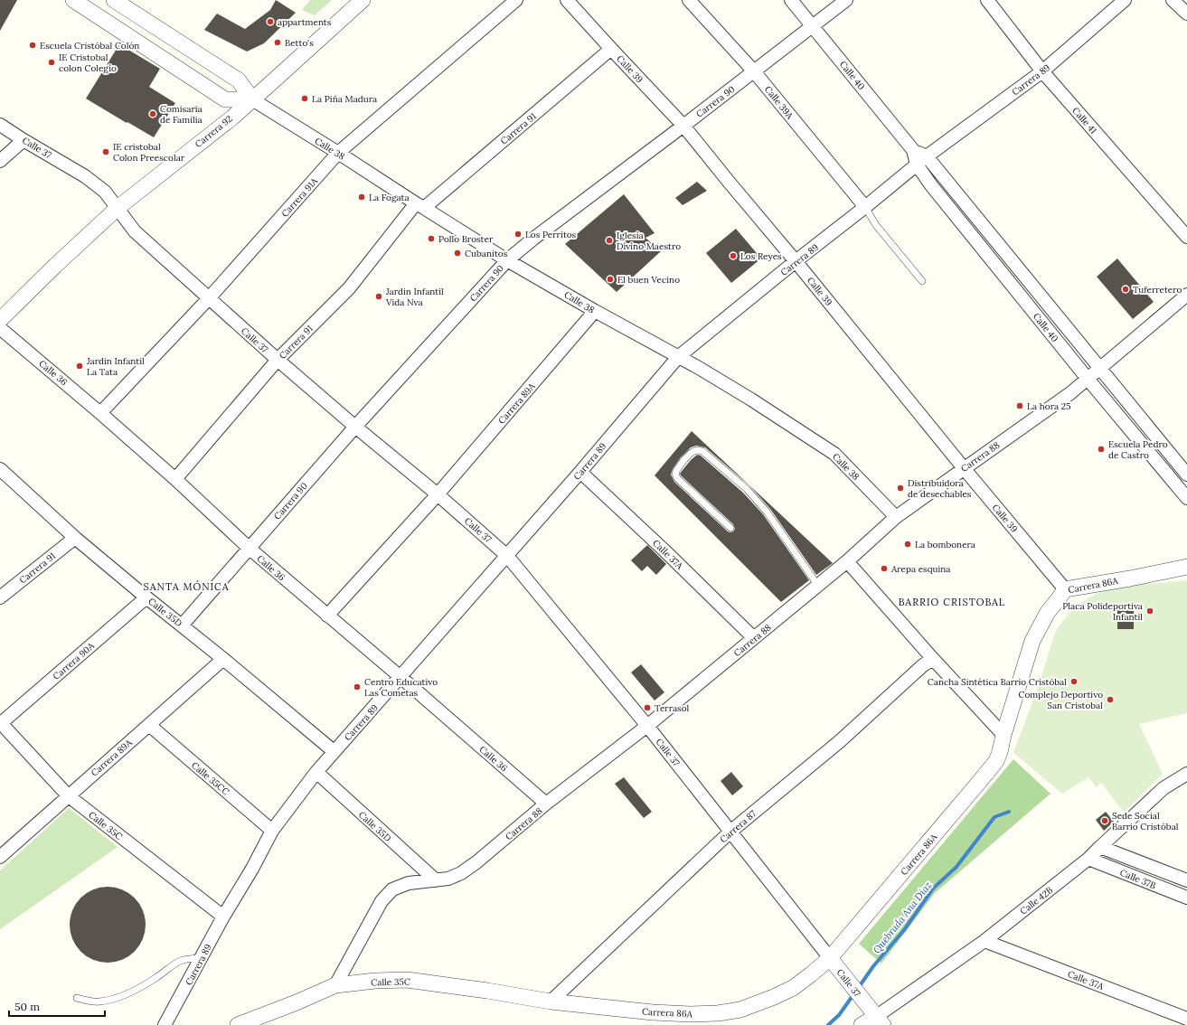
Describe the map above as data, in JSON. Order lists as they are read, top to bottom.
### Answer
{
  "streets": {
    "street": [
      "Calle 39",
      "Calle 40",
      "Carrera 89",
      "Carrera 90",
      "Calle 39A",
      "Calle 41",
      "Carrera 91",
      "Carrera 92",
      "Calle 37",
      "Calle 38",
      "Carrera 91A",
      "Calle 36",
      "Carrera 89A",
      "Carrera 88",
      "Calle 37A",
      "Carrera 86A",
      "Calle 35D",
      "Carrera 90A",
      "Calle 35CC",
      "Calle 35C",
      "Carrera 87",
      "Calle 37B",
      "Calle 42B"
    ]
  },
  "crossings": [
    ["Calle 39", "Carrera 89"],
    ["Calle 39", "Carrera 90"],
    ["Calle 39", "Carrera 91"],
    ["Calle 39", "Carrera 88"],
    ["Calle 39", "Carrera 86A"],
    ["Calle 40", "Carrera 89"],
    ["Calle 40", "Carrera 90"],
    ["Calle 40", "Carrera 88"],
    ["Carrera 89", "Calle 39A"],
    ["Carrera 89", "Calle 41"],
    ["Carrera 89", "Calle 37"],
    ["Carrera 89", "Calle 38"],
    ["Carrera 89", "Calle 36"],
    ["Carrera 89", "Calle 37A"],
    ["Carrera 89", "Calle 35D"],
    ["Carrera 89", "Calle 35CC"],
    ["Carrera 89", "Calle 35C"],
    ["Carrera 90", "Calle 39A"],
    ["Carrera 90", "Calle 37"],
    ["Carrera 90", "Calle 38"],
    ["Carrera 90", "Calle 36"],
    ["Carrera 90", "Calle 35D"],
    ["Carrera 91", "Calle 37"],
    ["Carrera 91", "Calle 38"],
    ["Carrera 91", "Calle 36"],
    ["Carrera 91", "Calle 35D"],
    ["Carrera 92", "Calle 37"],
    ["Carrera 92", "Calle 38"],
    ["Calle 37", "Carrera 91A"],
    ["Calle 37", "Carrera 89A"],
    ["Calle 37", "Carrera 88"],
    ["Calle 37", "Carrera 86A"],
    ["Calle 37", "Carrera 87"],
    ["Calle 37", "Calle 42B"],
    ["Calle 38", "Carrera 91A"],
    ["Calle 38", "Carrera 89A"],
    ["Calle 38", "Carrera 88"],
    ["Carrera 91A", "Calle 36"],
    ["Calle 36", "Carrera 89A"],
    ["Calle 36", "Carrera 88"],
    ["Carrera 89A", "Calle 35D"],
    ["Carrera 89A", "Calle 35CC"],
    ["Carrera 89A", "Calle 35C"],
    ["Carrera 88", "Calle 37A"],
    ["Carrera 88", "Calle 35D"],
    ["Carrera 88", "Calle 35C"],
    ["Calle 37A", "Calle 42B"],
    ["Carrera 86A", "Calle 35C"],
    ["Carrera 86A", "Carrera 87"],
    ["Calle 35D", "Carrera 90A"],
    ["Carrera 90A", "Calle 35C"],
    ["Calle 35C", "Carrera 87"],
    ["Calle 37B", "Calle 42B"]
  ],
  "districts": ["SANTA MÓNICA", "BARRIO CRISTOBAL"],
  "water": ["Quebrada Ana Díaz"],
  "places": [
    "appartments",
    "Betto's",
    "Escuela Cristóbal Colón",
    "IE Cristobal colon Colegio",
    "La Piña Madura",
    "Comisaria de Familia",
    "IE cristobal Colon Preescolar",
    "La Fogata",
    "Los Perritos",
    "Pollo Broster",
    "Iglesia Divino Maestro",
    "Cubanitos",
    "Los Reyes",
    "El buen Vecino",
    "Tuferretero",
    "Jardin Infantil Vida Nva",
    "Jardin Infantil La Tata",
    "La hora 25",
    "Escuela Pedro de Castro",
    "Distribuidora de desechables",
    "La bombonera",
    "Arepa esquina",
    "Placa Polideportiva Infantil",
    "Cancha Sintética Barrio Cristóbal",
    "Centro Educativo Las Cometas",
    "Complejo Deportivo San Cristobal",
    "Terrasol",
    "Sede Social Barrio Cristóbal"
  ],
  "scale_bar": "50 m"
}
